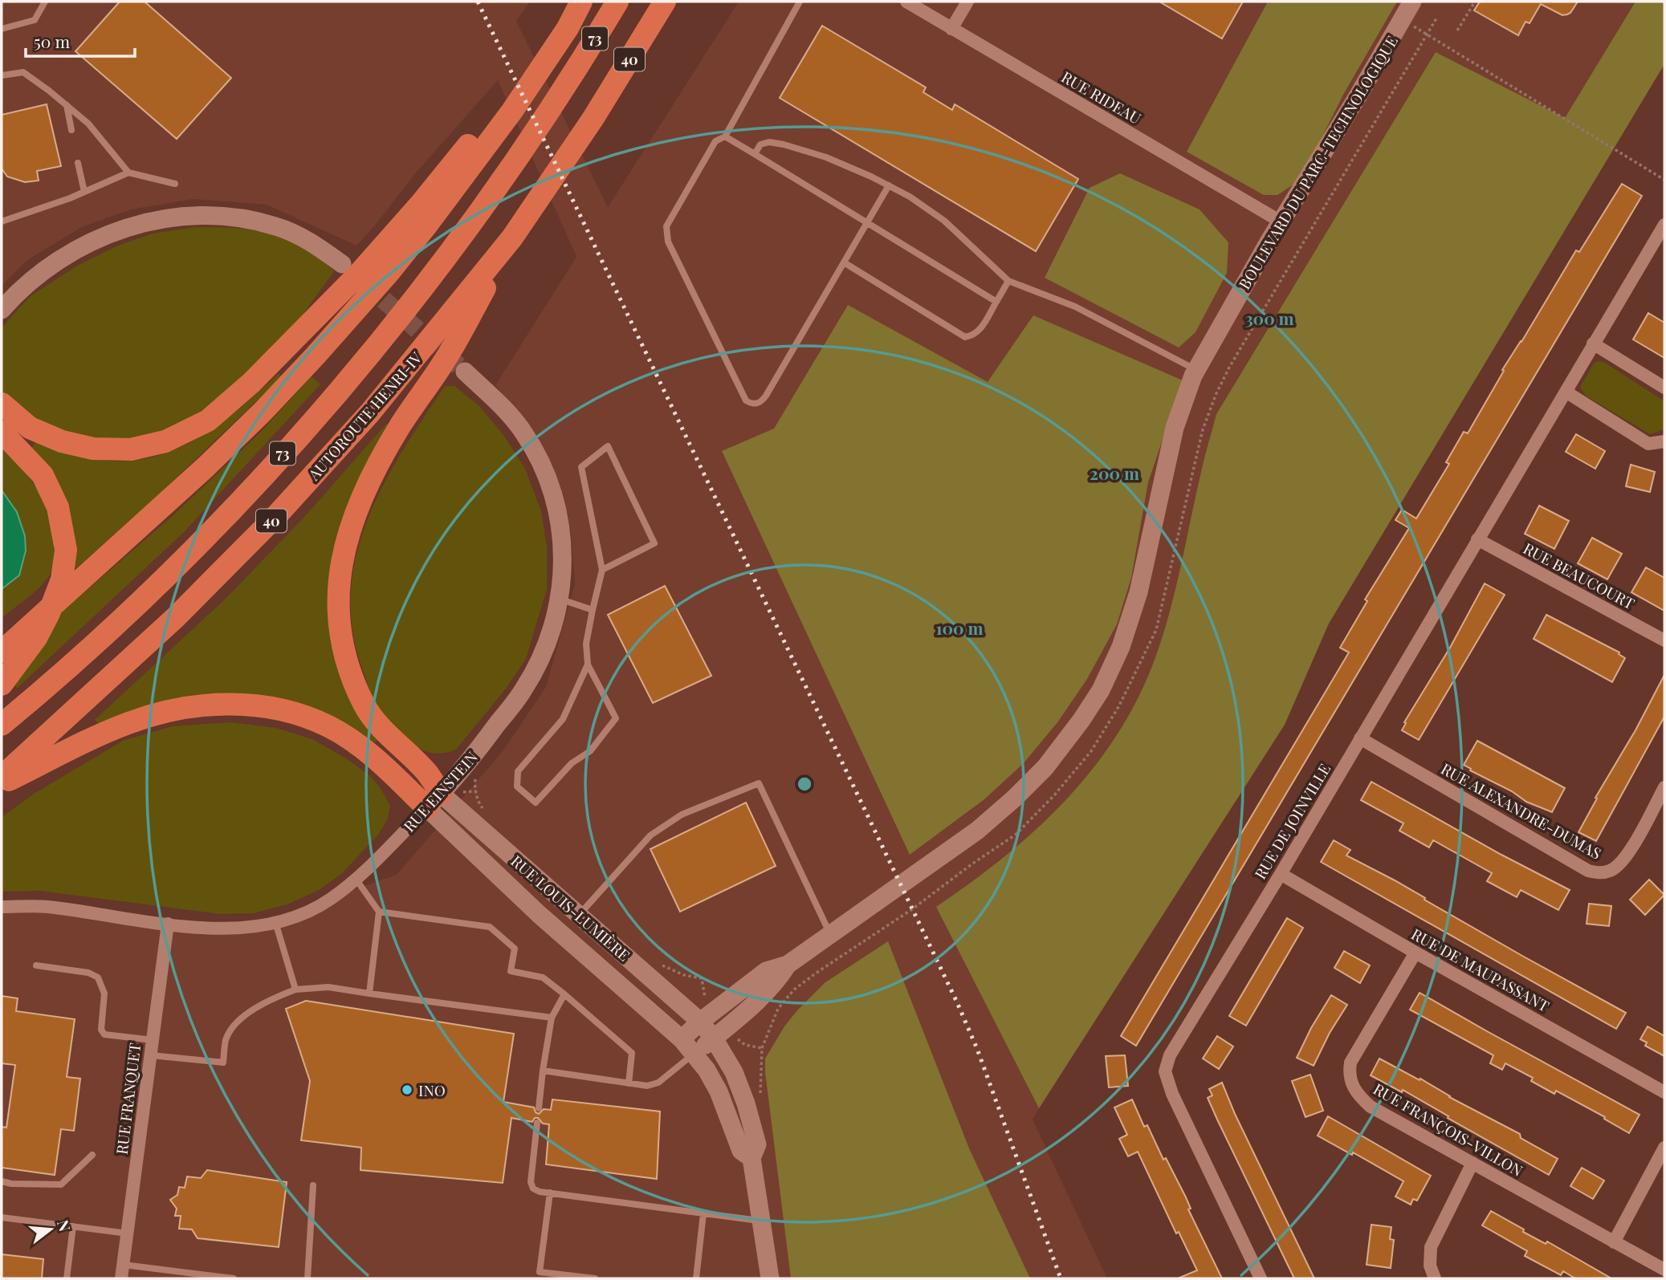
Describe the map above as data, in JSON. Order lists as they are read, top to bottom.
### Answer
{
  "streets": {
    "highway": ["73", "40", "AUTOROUTE HENRI-IV"],
    "street": [
      "RUE RIDEAU",
      "BOULEVARD DU PARC-TECHNOLOGIQUE",
      "RUE BEAUCOURT",
      "RUE EINSTEIN",
      "RUE ALEXANDRE-DUMAS",
      "RUE DE JOINVILLE",
      "RUE LOUIS-LUMIÈRE",
      "RUE DE MAUPASSANT",
      "RUE FRANQUET",
      "RUE FRANÇOIS-VILLON"
    ]
  },
  "crossings": [
    ["RUE RIDEAU", "BOULEVARD DU PARC-TECHNOLOGIQUE"],
    ["BOULEVARD DU PARC-TECHNOLOGIQUE", "RUE LOUIS-LUMIÈRE"],
    ["RUE BEAUCOURT", "RUE DE JOINVILLE"],
    ["RUE EINSTEIN", "RUE LOUIS-LUMIÈRE"],
    ["RUE EINSTEIN", "RUE FRANQUET"],
    ["RUE ALEXANDRE-DUMAS", "RUE DE JOINVILLE"],
    ["RUE DE JOINVILLE", "RUE DE MAUPASSANT"],
    ["RUE DE MAUPASSANT", "RUE FRANÇOIS-VILLON"]
  ],
  "places": ["INO"],
  "scale_bar": "50 m",
  "north": "right",
  "rings": ["300 m", "200 m", "100 m"]
}
